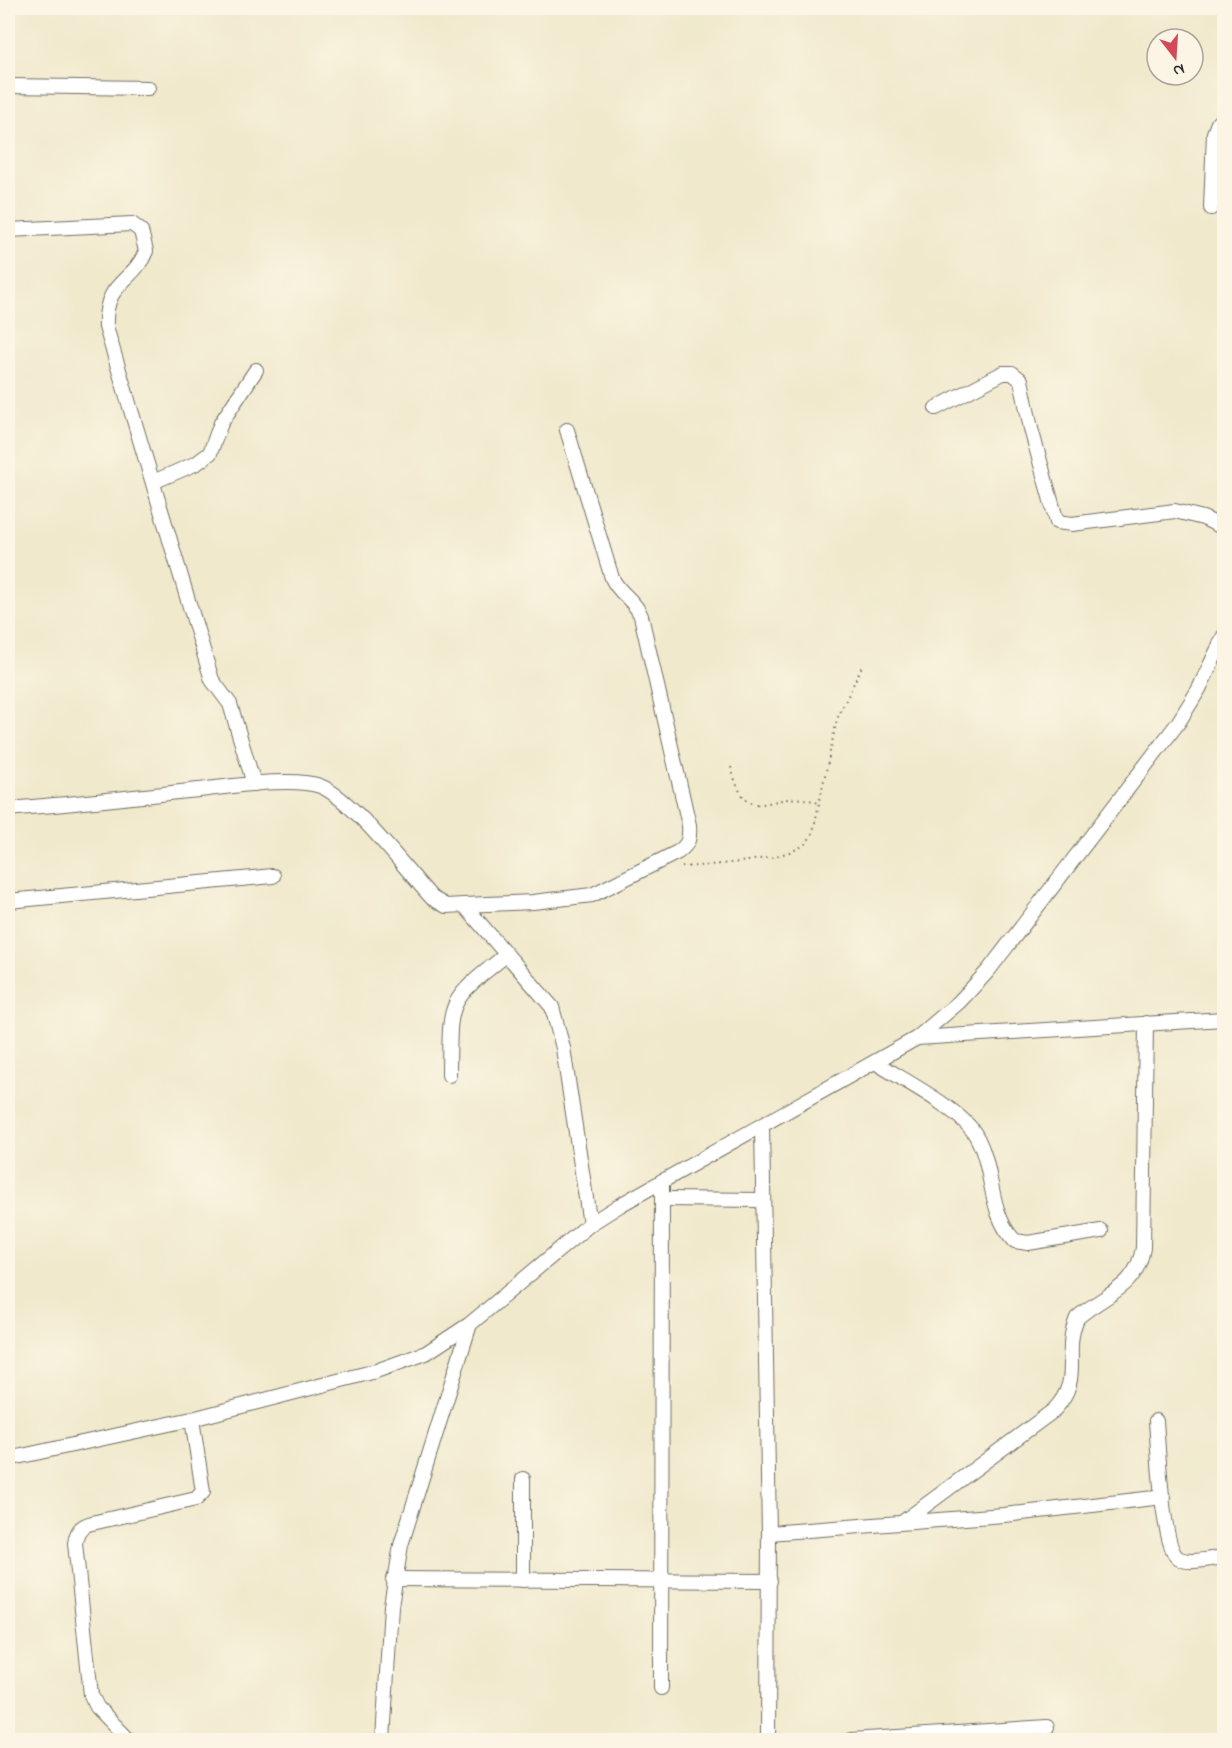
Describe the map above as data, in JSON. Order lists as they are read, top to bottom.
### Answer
{
  "north": "bottom"
}
